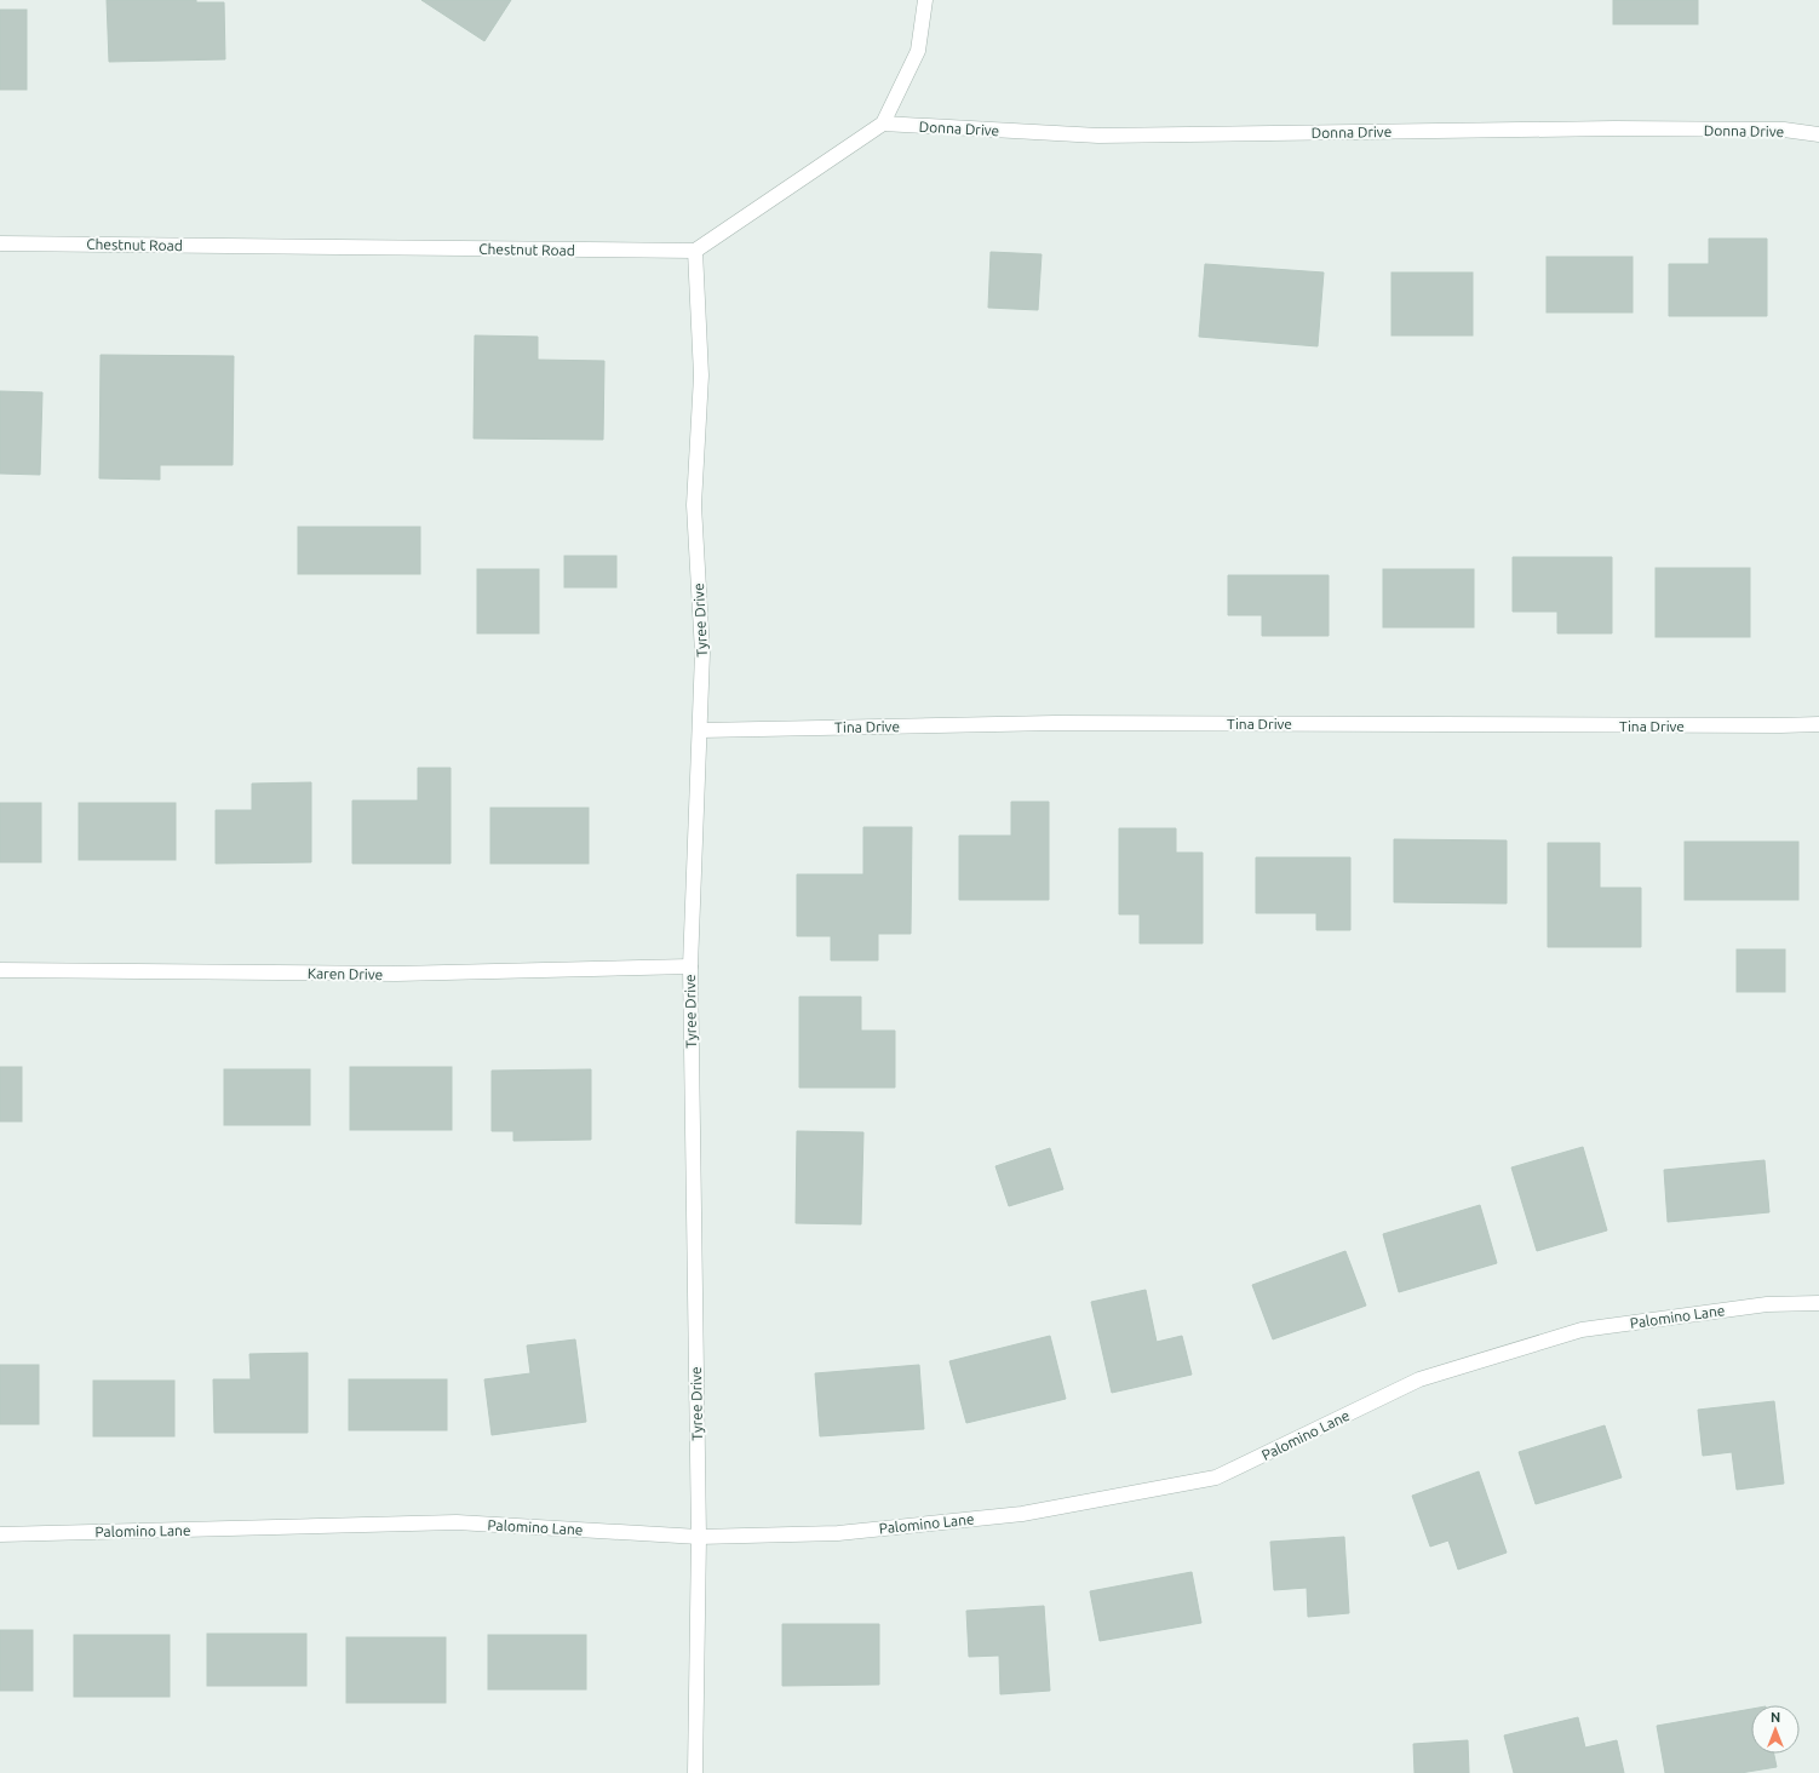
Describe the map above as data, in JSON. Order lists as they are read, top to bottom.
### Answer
{
  "streets": {
    "street": [
      "Donna Drive",
      "Chestnut Road",
      "Tyree Drive",
      "Tina Drive",
      "Karen Drive",
      "Palomino Lane"
    ]
  },
  "crossings": [
    ["Chestnut Road", "Tyree Drive"],
    ["Tyree Drive", "Tina Drive"],
    ["Tyree Drive", "Karen Drive"],
    ["Tyree Drive", "Palomino Lane"]
  ],
  "north": "top"
}
